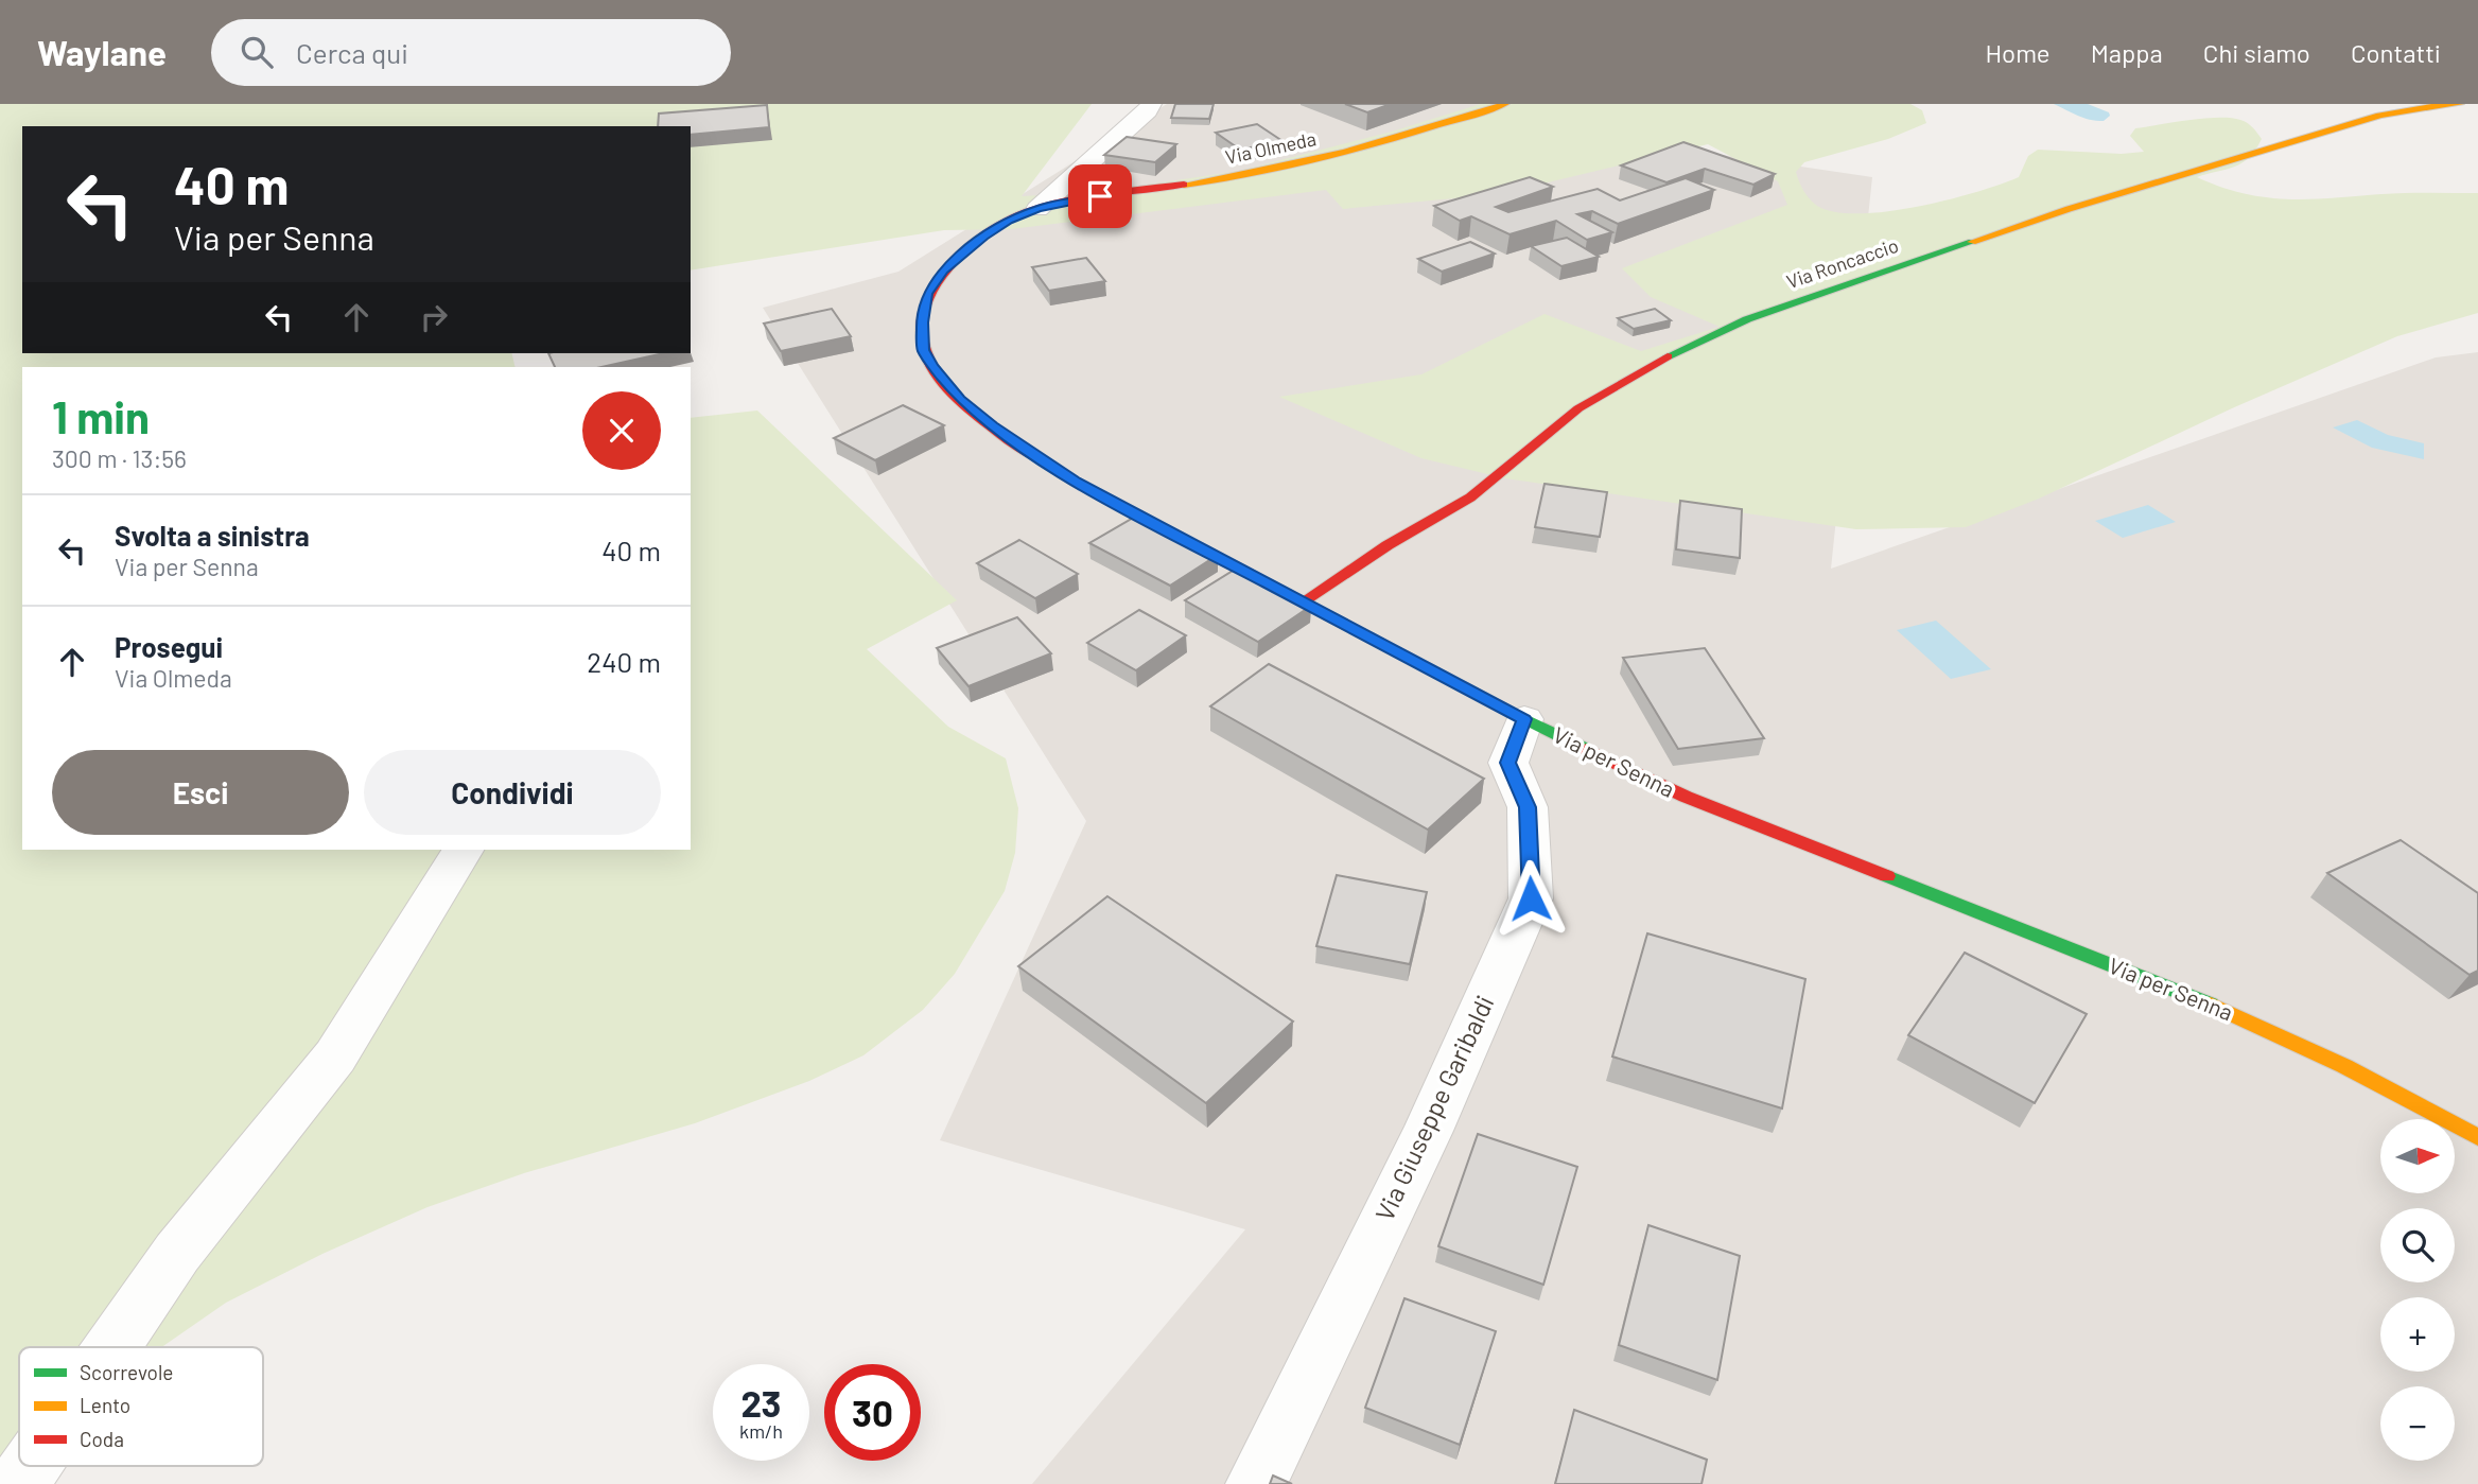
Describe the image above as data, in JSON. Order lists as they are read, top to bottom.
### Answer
{
  "streets": {
    "street": [
      "Via Olmeda",
      "Via Roncaccio",
      "Via per Senna",
      "Via Giuseppe Garibaldi"
    ]
  },
  "crossings": [
    ["Via Olmeda", "Via per Senna"],
    ["Via Roncaccio", "Via per Senna"],
    ["Via per Senna", "Via Giuseppe Garibaldi"]
  ],
  "legend": ["Scorrevole", "Lento", "Coda"],
  "north": "right",
  "page": {
    "header": "Waylane",
    "search": "Cerca qui",
    "nav": [
      "Home",
      "Mappa",
      "Chi siamo",
      "Contatti"
    ],
    "turn": ["40 m", "Via per Senna"],
    "heading": ["1 min", "300 m · 13:56"],
    "list": [
      {
        "name": "Svolta a sinistra",
        "note": "Via per Senna",
        "value": "40 m"
      },
      {
        "name": "Prosegui",
        "note": "Via Olmeda",
        "value": "240 m"
      }
    ],
    "buttons": ["Esci", "Condividi"],
    "map_buttons": ["+", "−"],
    "speed": "23 km/h",
    "limit": "30"
  }
}
